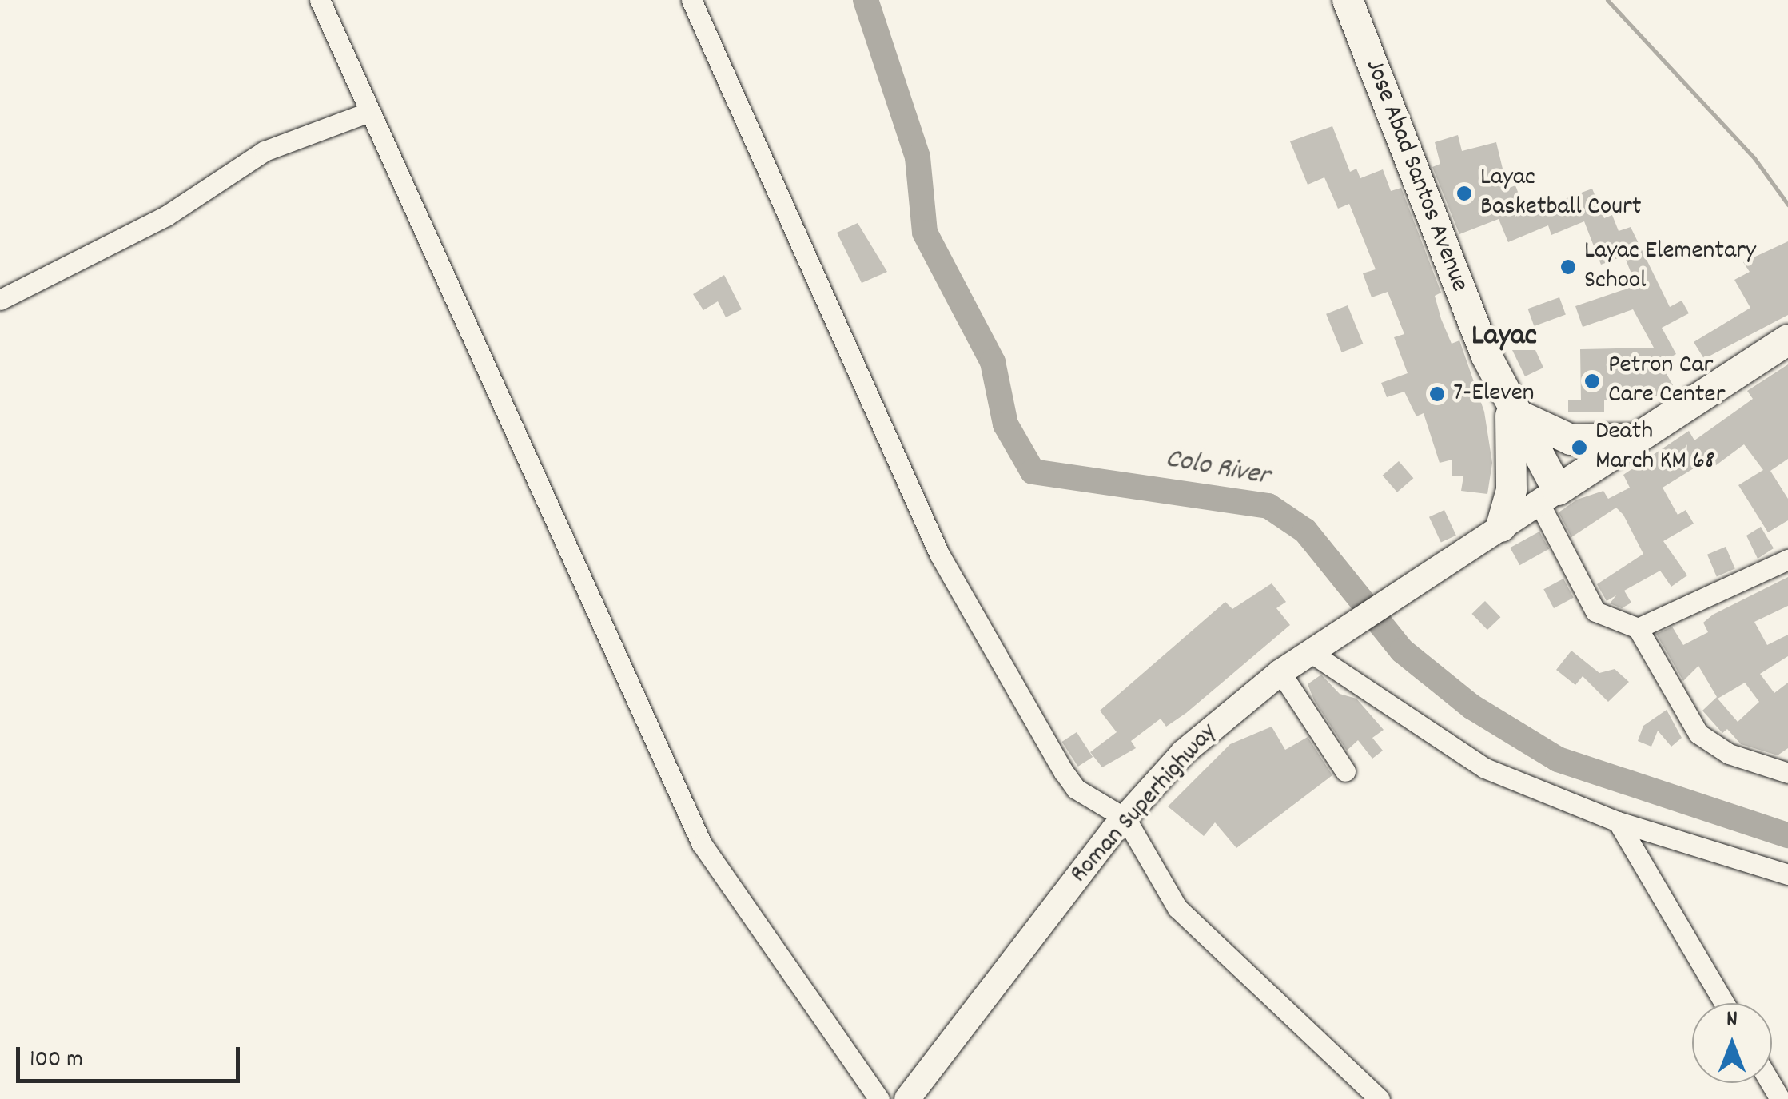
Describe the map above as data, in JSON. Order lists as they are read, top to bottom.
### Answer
{
  "streets": {
    "highway": ["Jose Abad Santos Avenue"],
    "main road": ["Roman Superhighway"]
  },
  "crossings": [
    ["Jose Abad Santos Avenue", "Roman Superhighway"]
  ],
  "districts": ["Layac"],
  "water": ["Colo River"],
  "places": [
    "Layac Basketball Court",
    "Layac Elementary School",
    "Petron Car Care Center",
    "7-Eleven",
    "Death March KM 68"
  ],
  "scale_bar": "100 m",
  "north": "top"
}
